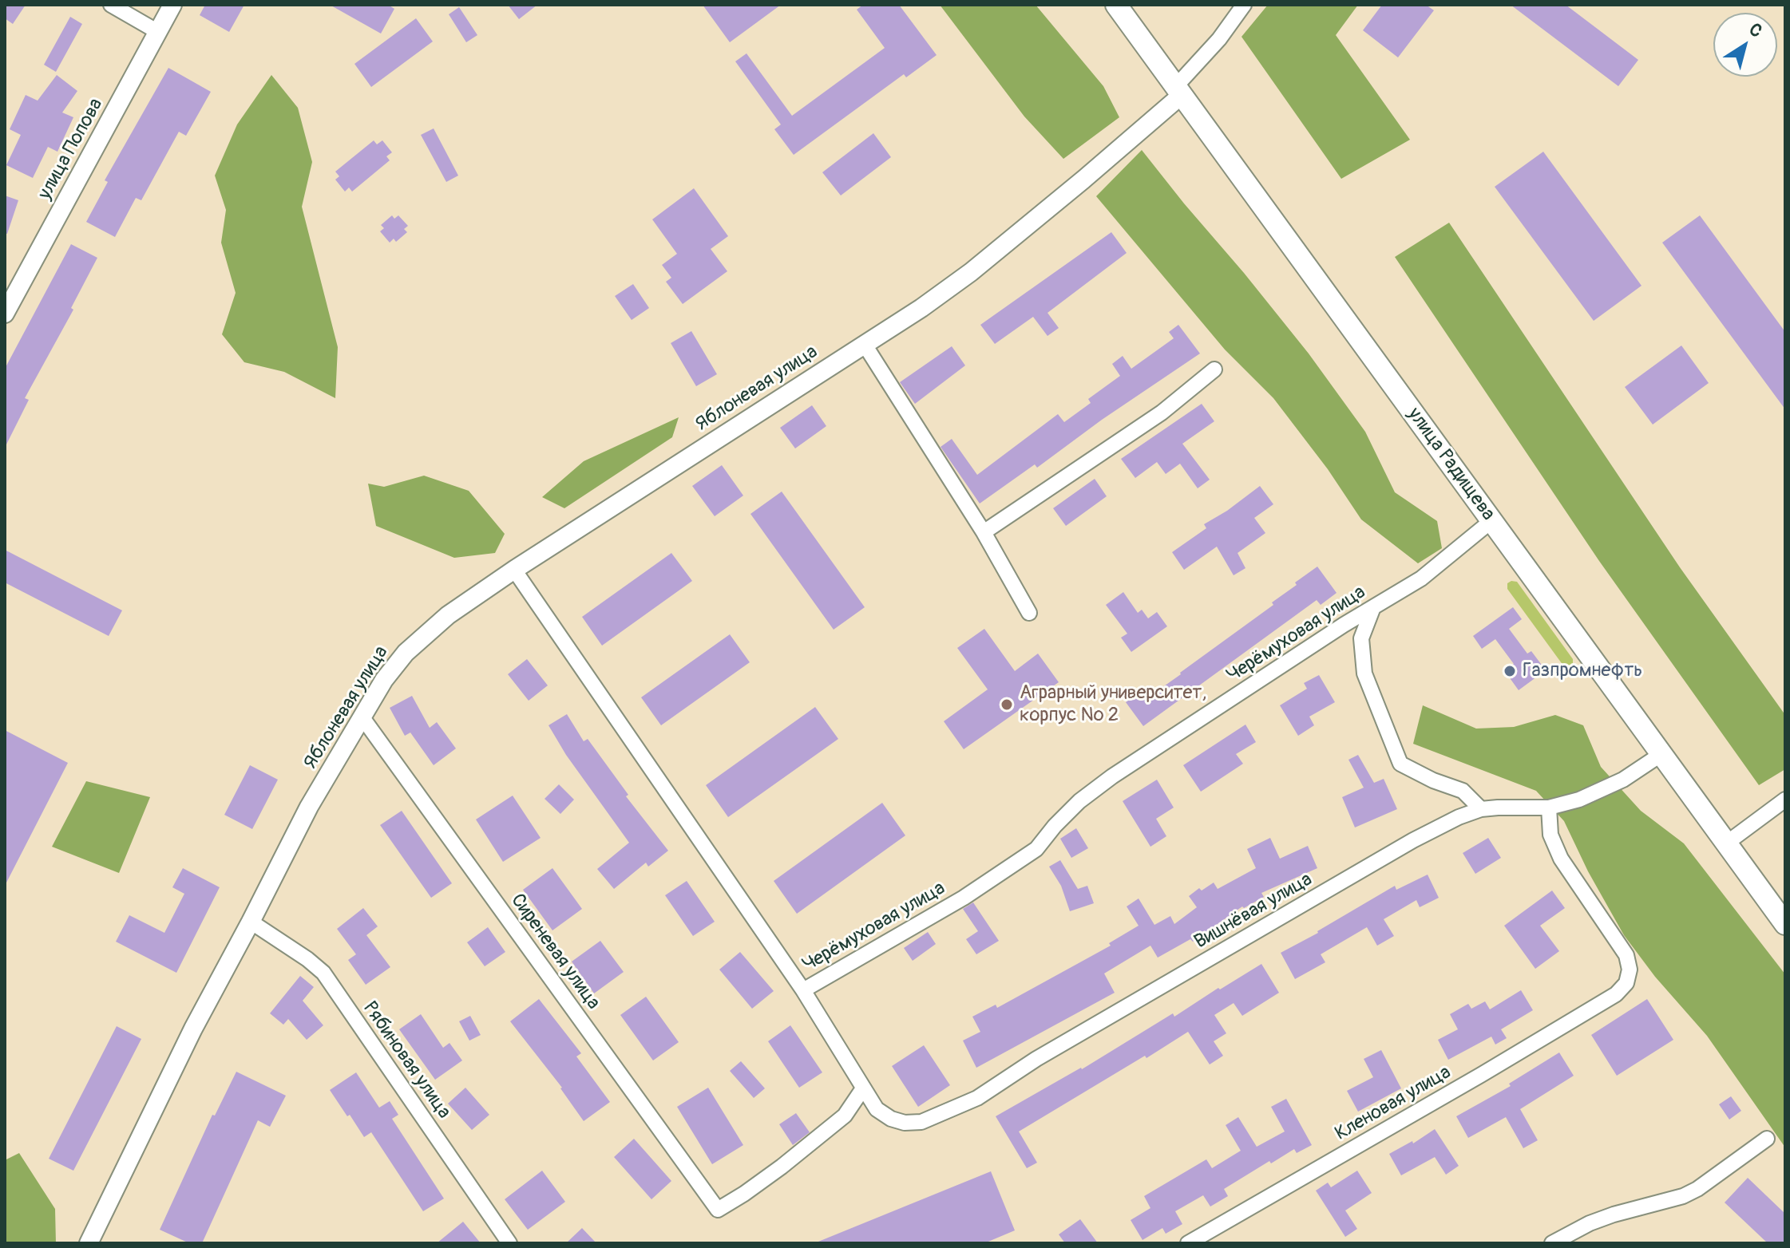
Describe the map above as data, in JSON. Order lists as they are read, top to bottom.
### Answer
{
  "streets": {
    "main road": ["улица Радищева"],
    "street": [
      "улица Попова",
      "Яблоневая улица",
      "Черёмуховая улица",
      "Вишнёвая улица",
      "Сиреневая улица",
      "Рябиновая улица",
      "Кленовая улица"
    ]
  },
  "crossings": [
    ["Яблоневая улица", "улица Радищева"],
    ["Яблоневая улица", "Черёмуховая улица"],
    ["Яблоневая улица", "Сиреневая улица"],
    ["Яблоневая улица", "Рябиновая улица"],
    ["улица Радищева", "Черёмуховая улица"],
    ["улица Радищева", "Вишнёвая улица"],
    ["Черёмуховая улица", "Вишнёвая улица"],
    ["Черёмуховая улица", "Сиреневая улица"],
    ["Вишнёвая улица", "Кленовая улица"]
  ],
  "places": ["Газпромнефть", "Аграрный университет, корпус № 2"],
  "north": "top right"
}
